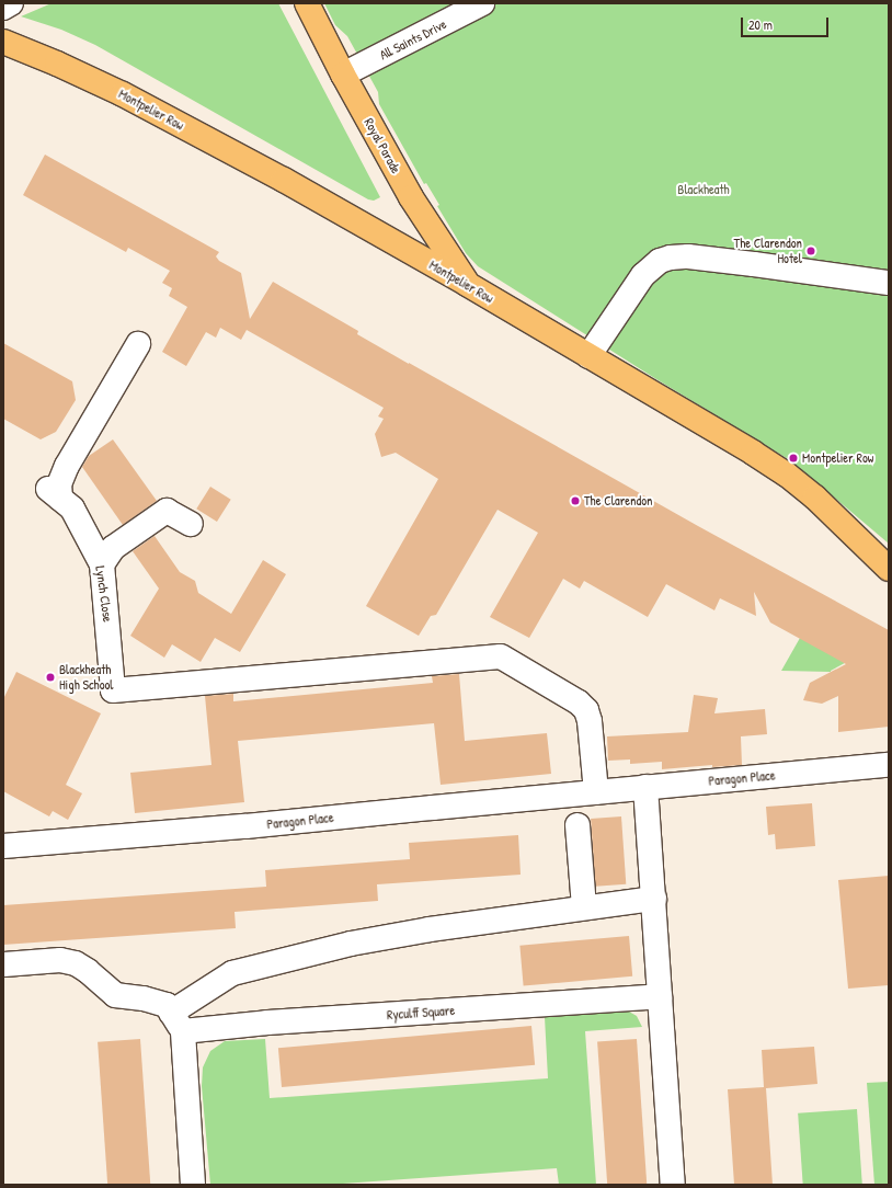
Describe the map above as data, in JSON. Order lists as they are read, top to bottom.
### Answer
{
  "streets": {
    "main road": ["Montpelier Row", "Royal Parade"],
    "street": [
      "All Saints Drive",
      "Lynch Close",
      "Paragon Place",
      "Ryculff Square"
    ]
  },
  "crossings": [
    ["All Saints Drive", "Royal Parade"],
    ["Montpelier Row", "Royal Parade"],
    ["Lynch Close", "Paragon Place"]
  ],
  "parks": ["Blackheath"],
  "places": [
    "The Clarendon Hotel",
    "Montpelier Row",
    "The Clarendon",
    "Blackheath High School"
  ],
  "scale_bar": "20 m"
}
